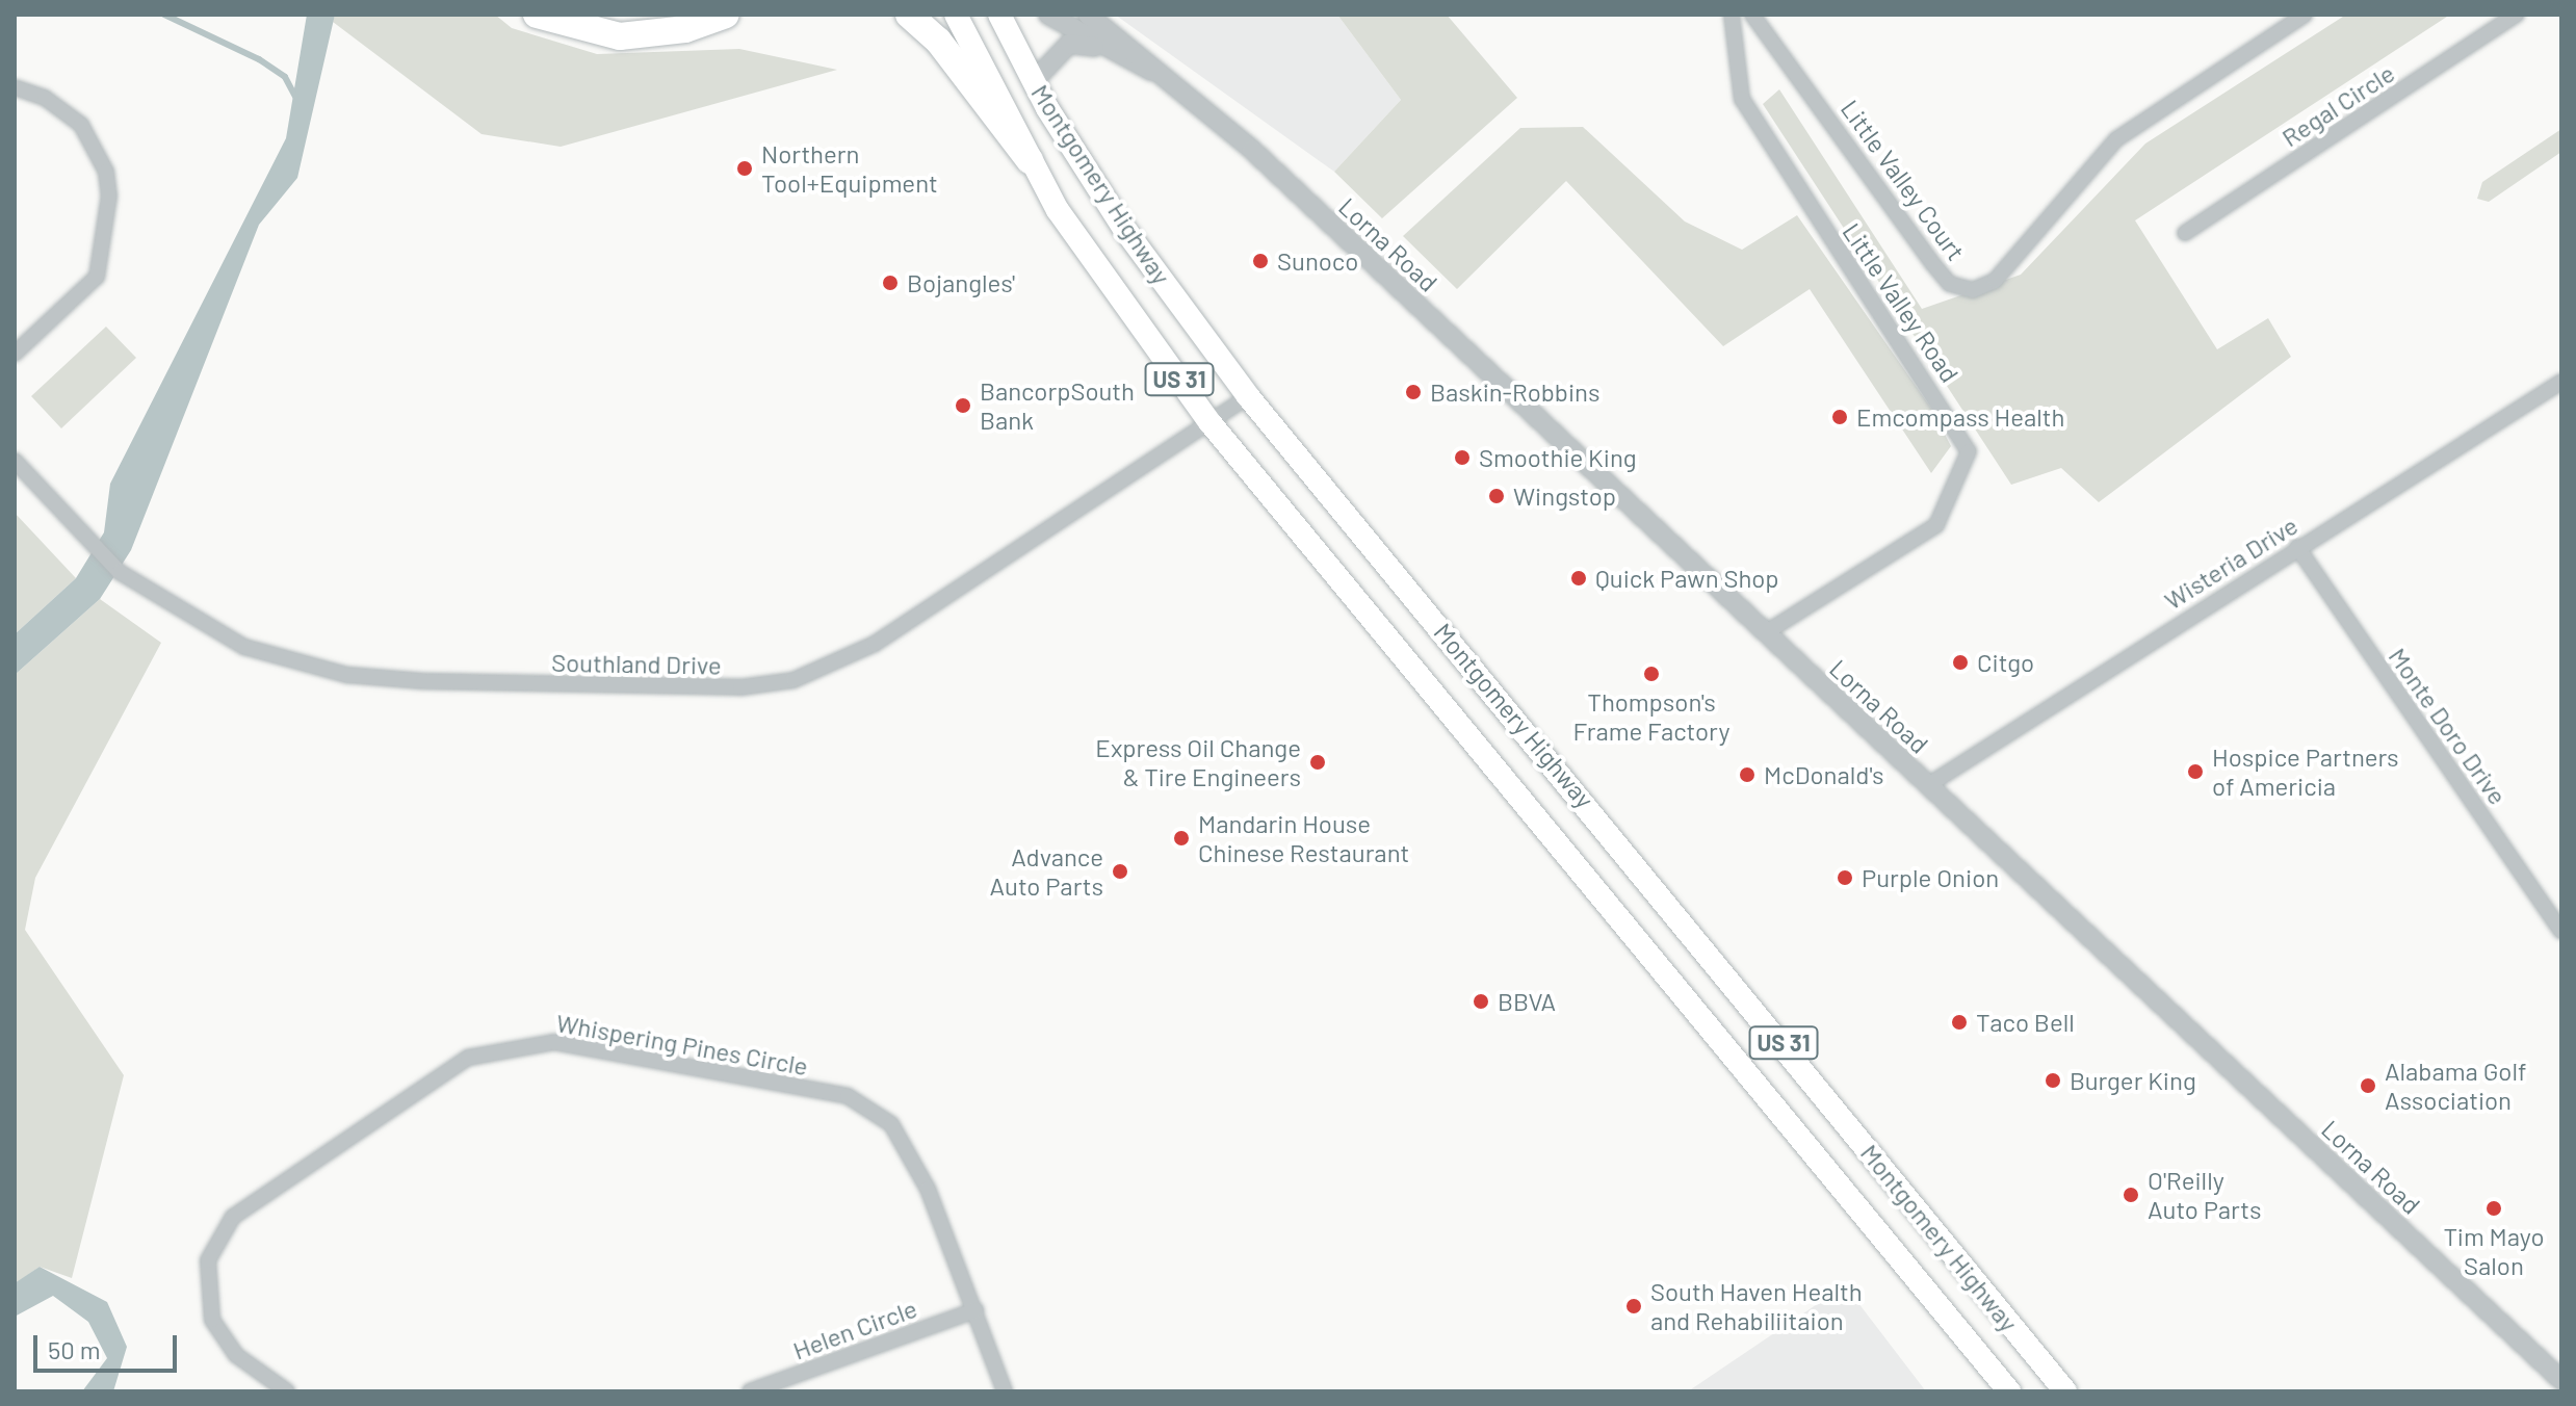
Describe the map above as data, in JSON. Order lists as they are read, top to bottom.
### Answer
{
  "streets": {
    "main road": ["Montgomery Highway", "US 31"],
    "street": [
      "Regal Circle",
      "Little Valley Court",
      "Lorna Road",
      "Little Valley Road",
      "Wisteria Drive",
      "Southland Drive",
      "Monte Doro Drive",
      "Whispering Pines Circle",
      "Helen Circle"
    ]
  },
  "crossings": [
    ["Montgomery Highway", "Southland Drive"],
    ["Lorna Road", "Little Valley Road"],
    ["Lorna Road", "Wisteria Drive"],
    ["Wisteria Drive", "Monte Doro Drive"],
    ["Whispering Pines Circle", "Helen Circle"]
  ],
  "places": [
    "Northern Tool+Equipment",
    "Sunoco",
    "Bojangles'",
    "Baskin-Robbins",
    "BancorpSouth Bank",
    "Emcompass Health",
    "Smoothie King",
    "Wingstop",
    "Quick Pawn Shop",
    "Citgo",
    "Thompson's Frame Factory",
    "Express Oil Change & Tire Engineers",
    "Hospice Partners of Americia",
    "McDonald's",
    "Mandarin House Chinese Restaurant",
    "Advance Auto Parts",
    "Purple Onion",
    "BBVA",
    "Taco Bell",
    "Burger King",
    "Alabama Golf Association",
    "O'Reilly Auto Parts",
    "Tim Mayo Salon",
    "South Haven Health and Rehabiliitaion"
  ],
  "scale_bar": "50 m"
}
